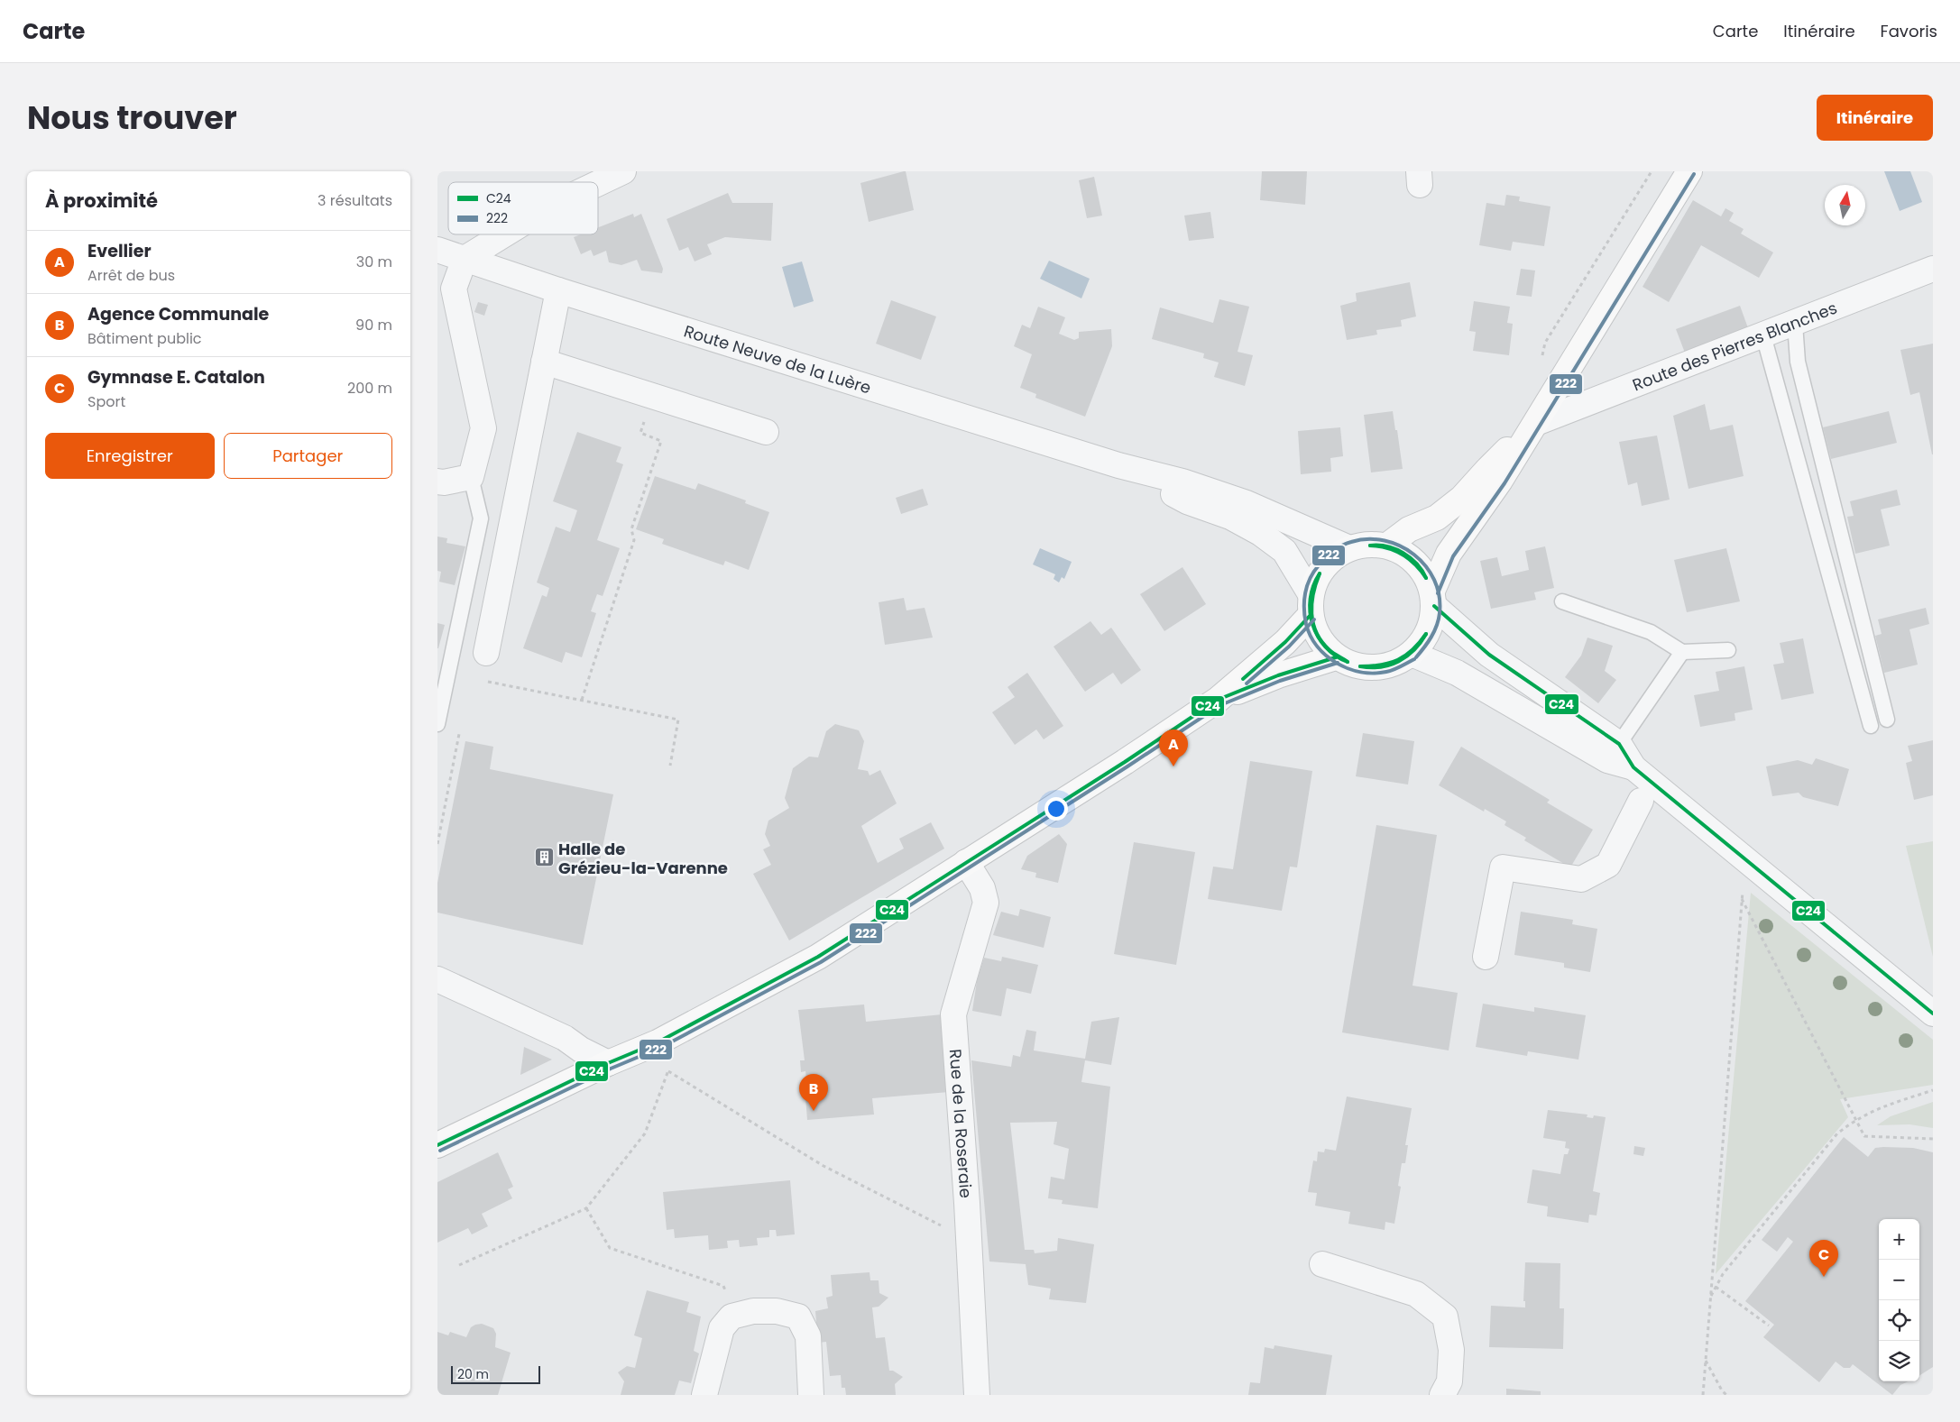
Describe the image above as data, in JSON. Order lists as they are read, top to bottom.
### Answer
{
  "streets": {
    "street": ["Route des Pierres Blanches", "Route Neuve de la Luère", "Rue de la Roseraie"]
  },
  "places": {
    "building": ["Halle de Grézieu-la-Varenne"]
  },
  "lines": ["transit line 222", "transit line C24"],
  "legend": ["C24", "222"],
  "scale_bar": "20 m",
  "north": "top",
  "page": {
    "header": "Carte",
    "nav": ["Carte", "Itinéraire", "Favoris"],
    "title": "Nous trouver",
    "buttons": [
      "Itinéraire",
      ["Enregistrer", "Partager"]
    ],
    "heading": ["À proximité", "3 résultats"],
    "list": [
      {
        "mark": "A",
        "name": "Evellier",
        "note": "Arrêt de bus",
        "value": "30 m"
      },
      {
        "mark": "B",
        "name": "Agence Communale",
        "note": "Bâtiment public",
        "value": "90 m"
      },
      {
        "mark": "C",
        "name": "Gymnase E. Catalon",
        "note": "Sport",
        "value": "200 m"
      }
    ],
    "pins": ["A", "B", "C"],
    "map_buttons": ["+", "−"],
    "scale": "20 m"
  }
}
